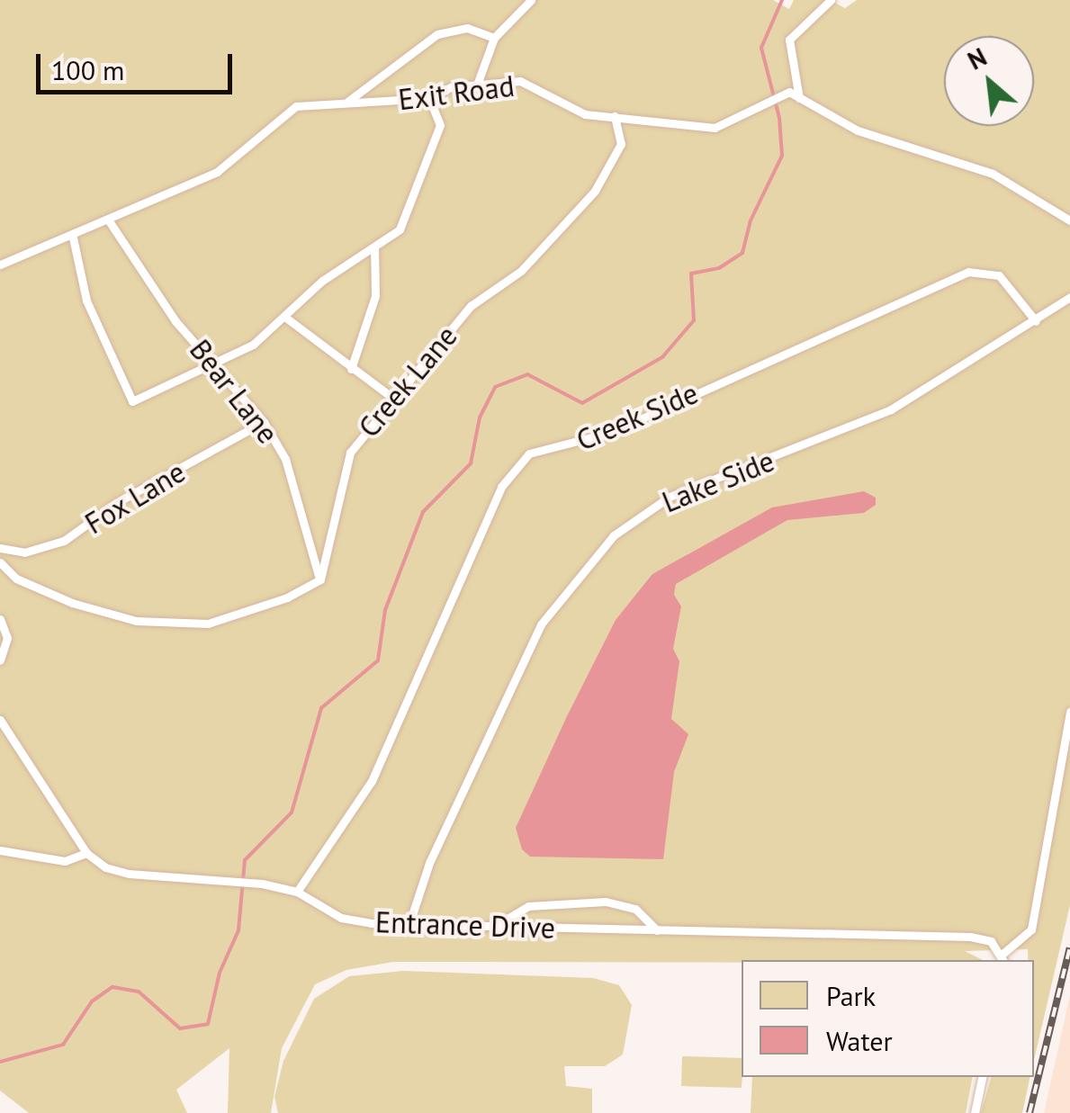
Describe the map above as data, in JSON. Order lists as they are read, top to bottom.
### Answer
{
  "streets": {
    "lane": [
      "Exit Road",
      "Creek Lane",
      "Bear Lane",
      "Creek Side",
      "Lake Side",
      "Fox Lane",
      "Entrance Drive"
    ]
  },
  "crossings": [
    ["Exit Road", "Creek Lane"],
    ["Exit Road", "Bear Lane"],
    ["Creek Lane", "Bear Lane"],
    ["Bear Lane", "Fox Lane"],
    ["Creek Side", "Lake Side"],
    ["Creek Side", "Entrance Drive"],
    ["Lake Side", "Entrance Drive"]
  ],
  "legend": ["Park", "Water"],
  "scale_bar": "100 m",
  "north": "top left"
}
